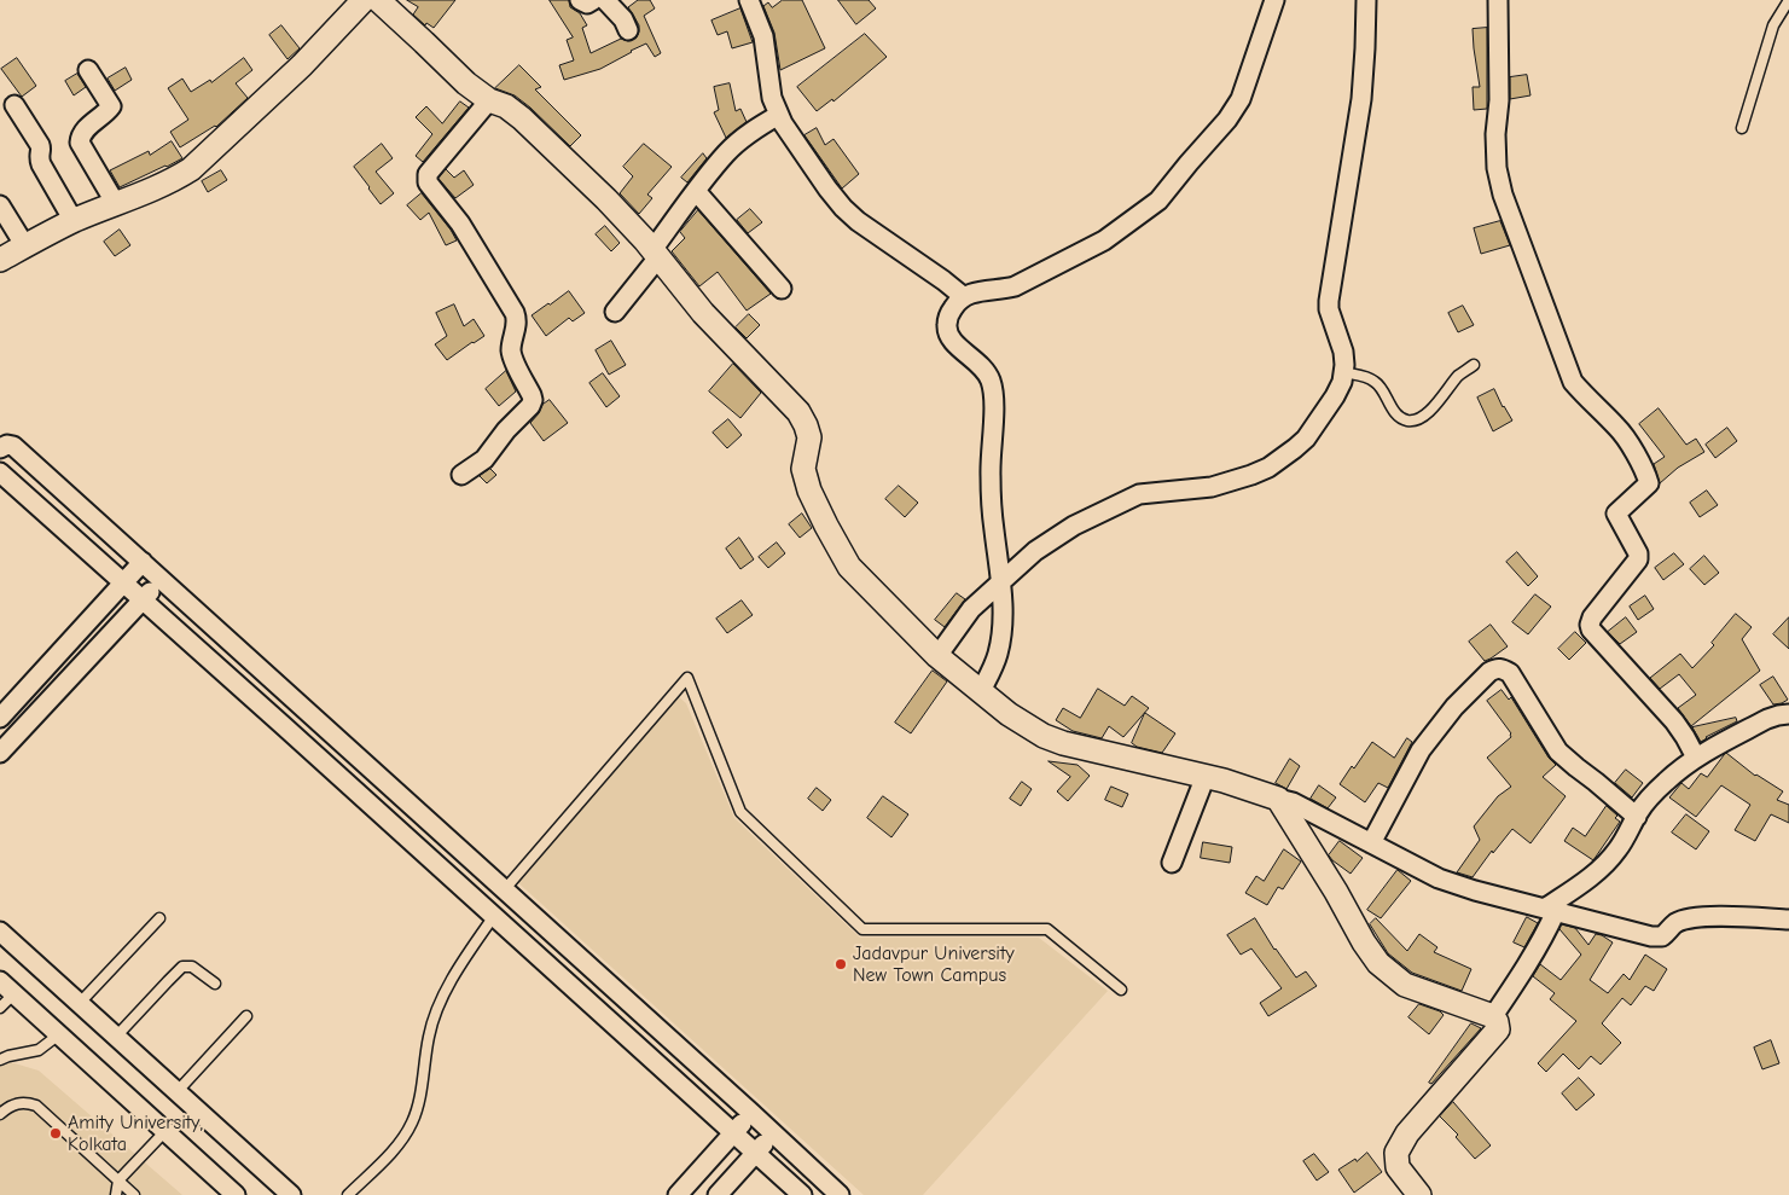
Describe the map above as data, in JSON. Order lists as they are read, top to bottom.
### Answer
{
  "places": ["Jadavpur University New Town Campus", "Amity University, Kolkata"]
}
